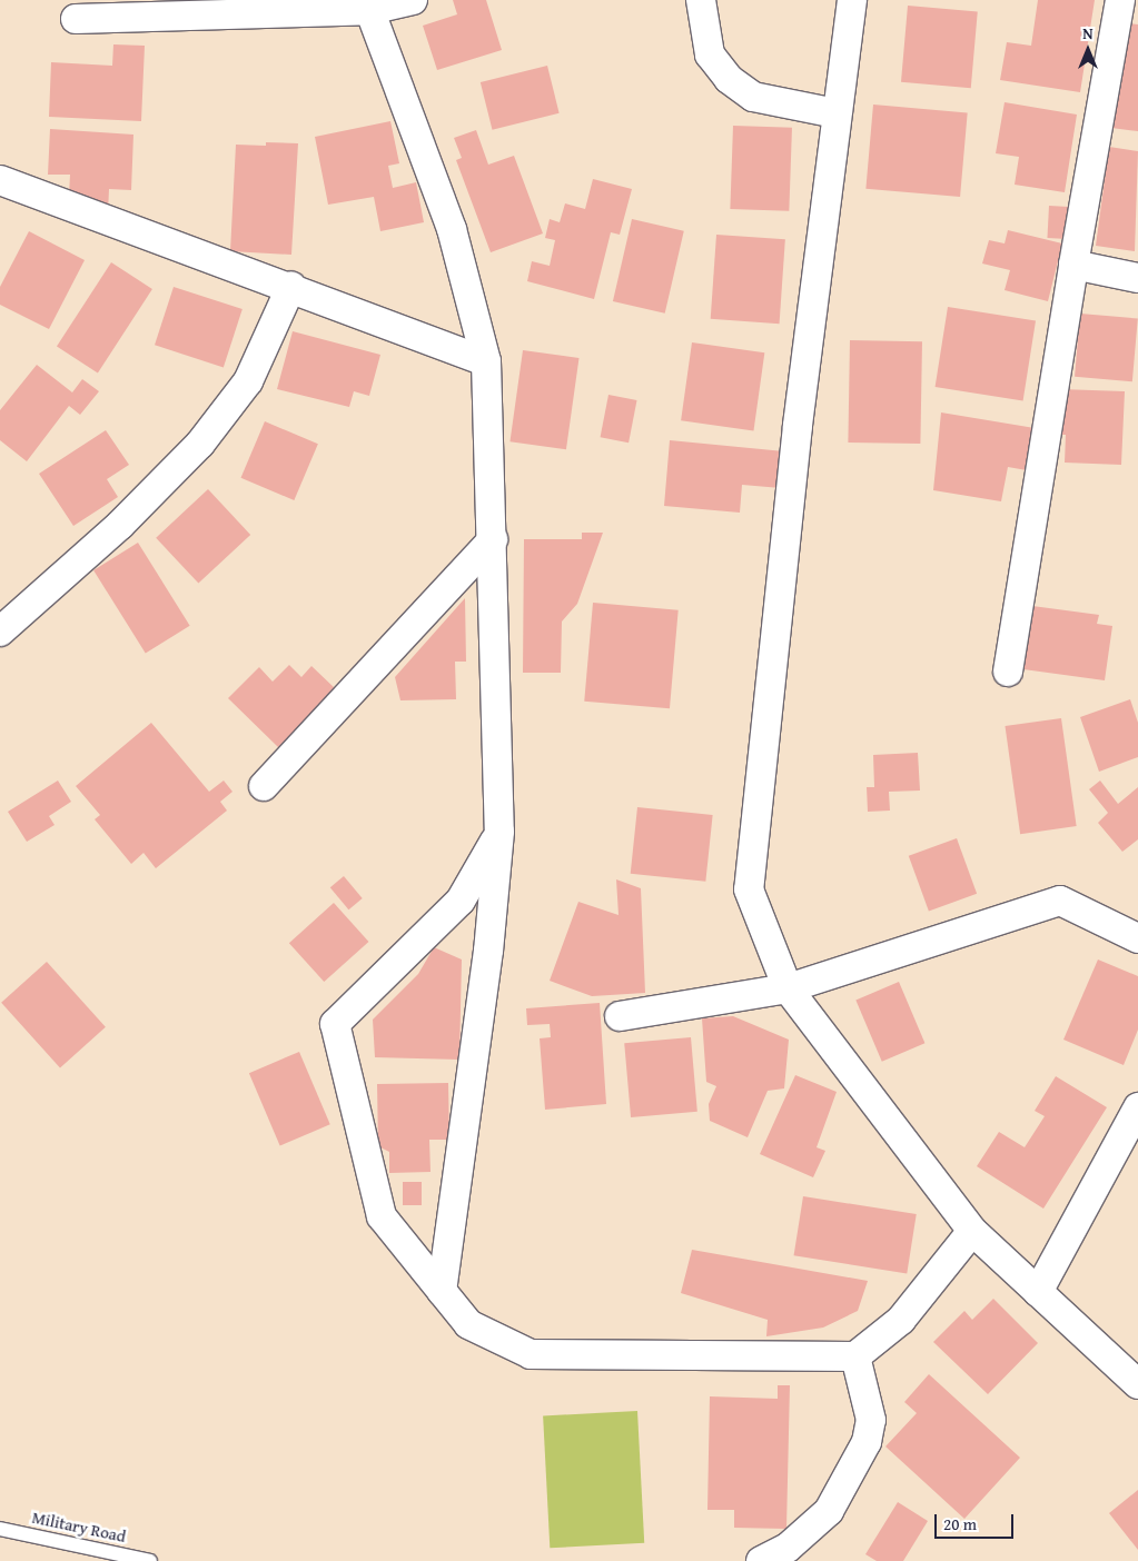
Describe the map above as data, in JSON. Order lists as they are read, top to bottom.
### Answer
{
  "streets": {
    "lane": ["Military Road"]
  },
  "scale_bar": "20 m",
  "north": "top"
}
